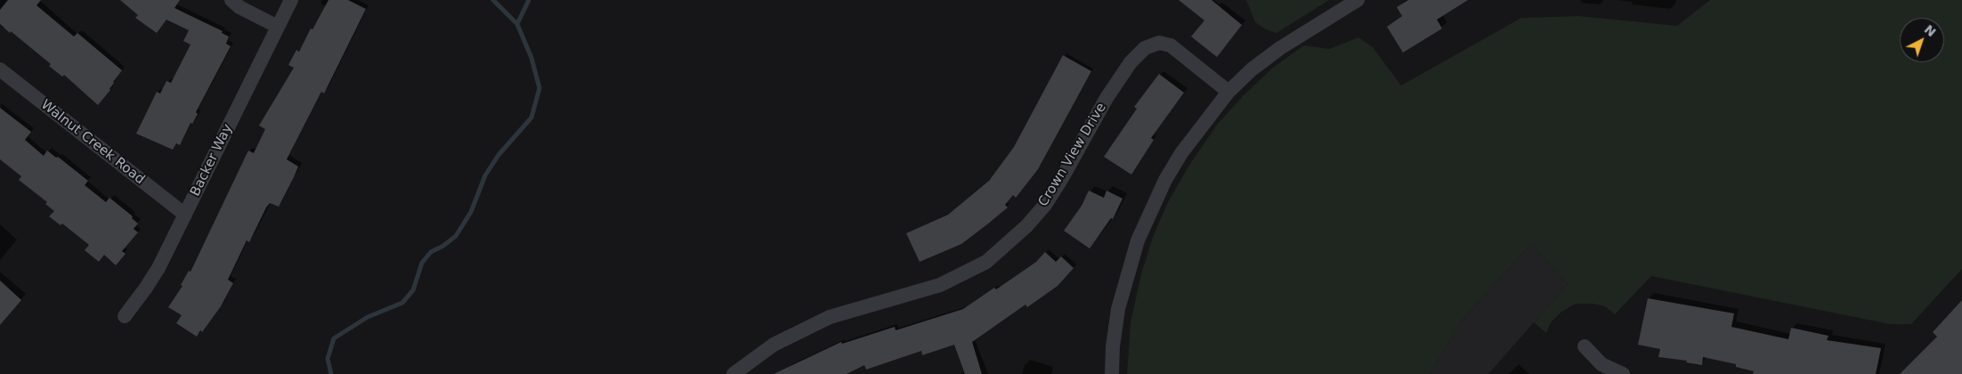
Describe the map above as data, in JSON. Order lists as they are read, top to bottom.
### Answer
{
  "streets": {
    "street": ["Walnut Creek Road", "Crown View Drive", "Backer Way"]
  },
  "crossings": [
    ["Walnut Creek Road", "Backer Way"]
  ],
  "north": "top right"
}
